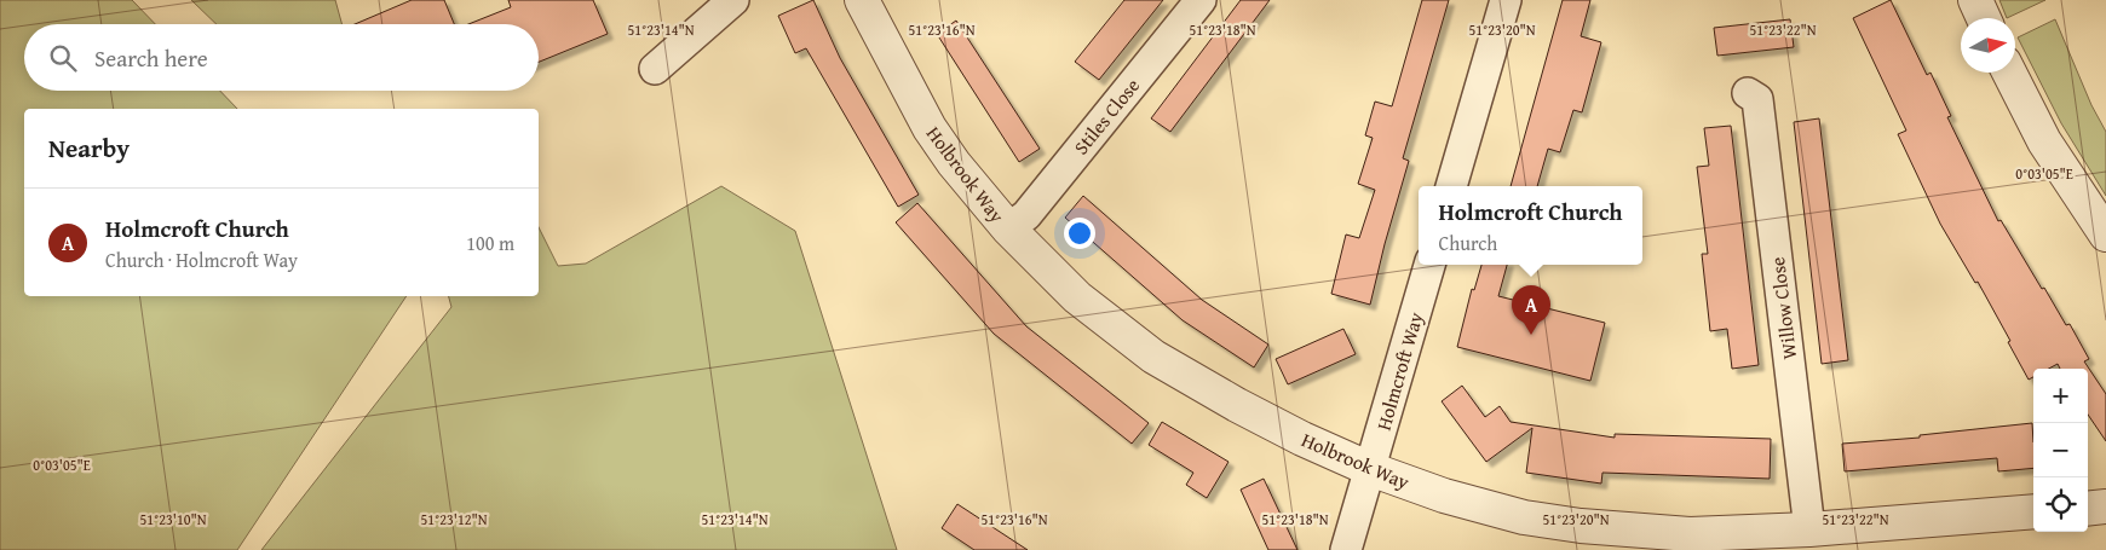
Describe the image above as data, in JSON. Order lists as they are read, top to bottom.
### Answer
{
  "streets": {
    "street": [
      "Stiles Close",
      "Holbrook Way",
      "Willow Close",
      "Holmcroft Way"
    ]
  },
  "crossings": [
    ["Stiles Close", "Holbrook Way"],
    ["Holbrook Way", "Willow Close"],
    ["Holbrook Way", "Holmcroft Way"]
  ],
  "north": "right",
  "page": {
    "search": "Search here",
    "heading": "Nearby",
    "popup": ["Holmcroft Church", "Church"],
    "list": [
      {
        "mark": "A",
        "name": "Holmcroft Church",
        "note": "Church · Holmcroft Way",
        "value": "100 m"
      }
    ],
    "pins": "A",
    "map_buttons": ["+", "−"]
  },
  "coordinates": [
    "51°23'14\"N",
    "51°23'16\"N",
    "51°23'18\"N",
    "51°23'20\"N",
    "51°23'22\"N",
    "0°03'05\"E",
    "51°23'10\"N",
    "51°23'12\"N"
  ]
}
